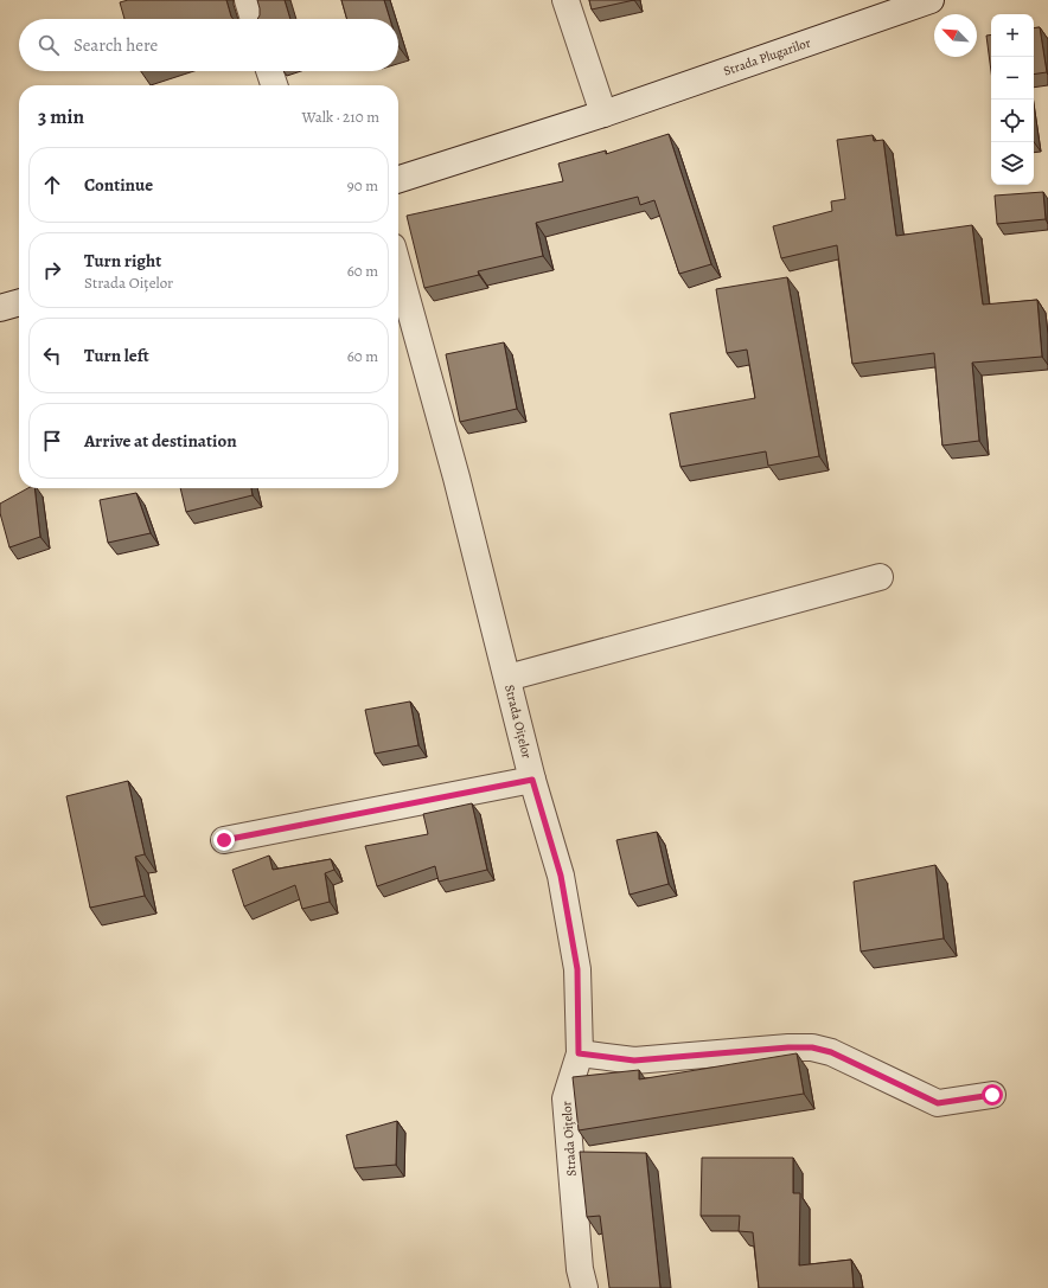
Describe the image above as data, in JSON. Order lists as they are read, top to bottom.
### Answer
{
  "streets": {
    "street": ["Strada Plugarilor", "Strada Oițelor"]
  },
  "north": "top left",
  "page": {
    "map_buttons": ["+", "−"],
    "search": "Search here",
    "heading": ["3 min", "Walk · 210 m"],
    "list": [
      ["Continue", "90 m"],
      ["Turn right", "Strada Oițelor", "60 m"],
      ["Turn left", "60 m"],
      "Arrive at destination"
    ]
  }
}
